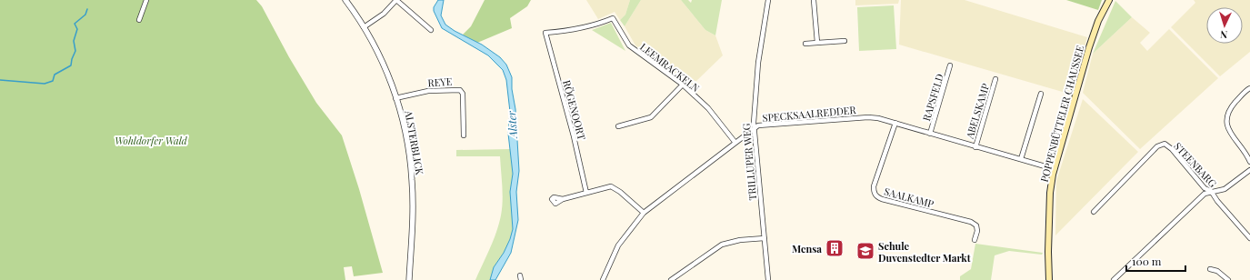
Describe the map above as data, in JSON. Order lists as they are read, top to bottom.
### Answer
{
  "streets": {
    "main road": ["POPPENBÜTTELER CHAUSSEE"],
    "street": [
      "LEEMRACKELN",
      "REYE",
      "RAPSFELD",
      "RÖGENOORT",
      "ABELSKAMP",
      "SPECKSAALREDDER",
      "ALSTERBLICK",
      "TRILLUPER WEG",
      "STEENBARG",
      "SAALKAMP"
    ]
  },
  "crossings": [
    ["LEEMRACKELN", "RÖGENOORT"],
    ["LEEMRACKELN", "SPECKSAALREDDER"],
    ["REYE", "ALSTERBLICK"],
    ["RAPSFELD", "SPECKSAALREDDER"],
    ["ABELSKAMP", "SPECKSAALREDDER"],
    ["SPECKSAALREDDER", "POPPENBÜTTELER CHAUSSEE"],
    ["SPECKSAALREDDER", "TRILLUPER WEG"],
    ["SPECKSAALREDDER", "SAALKAMP"]
  ],
  "water": ["Alster"],
  "parks": ["Wohldorfer Wald"],
  "places": {
    "building": ["Mensa"],
    "school or university": ["Schule Duvenstedter Markt"]
  },
  "scale_bar": "100 m",
  "north": "bottom"
}
